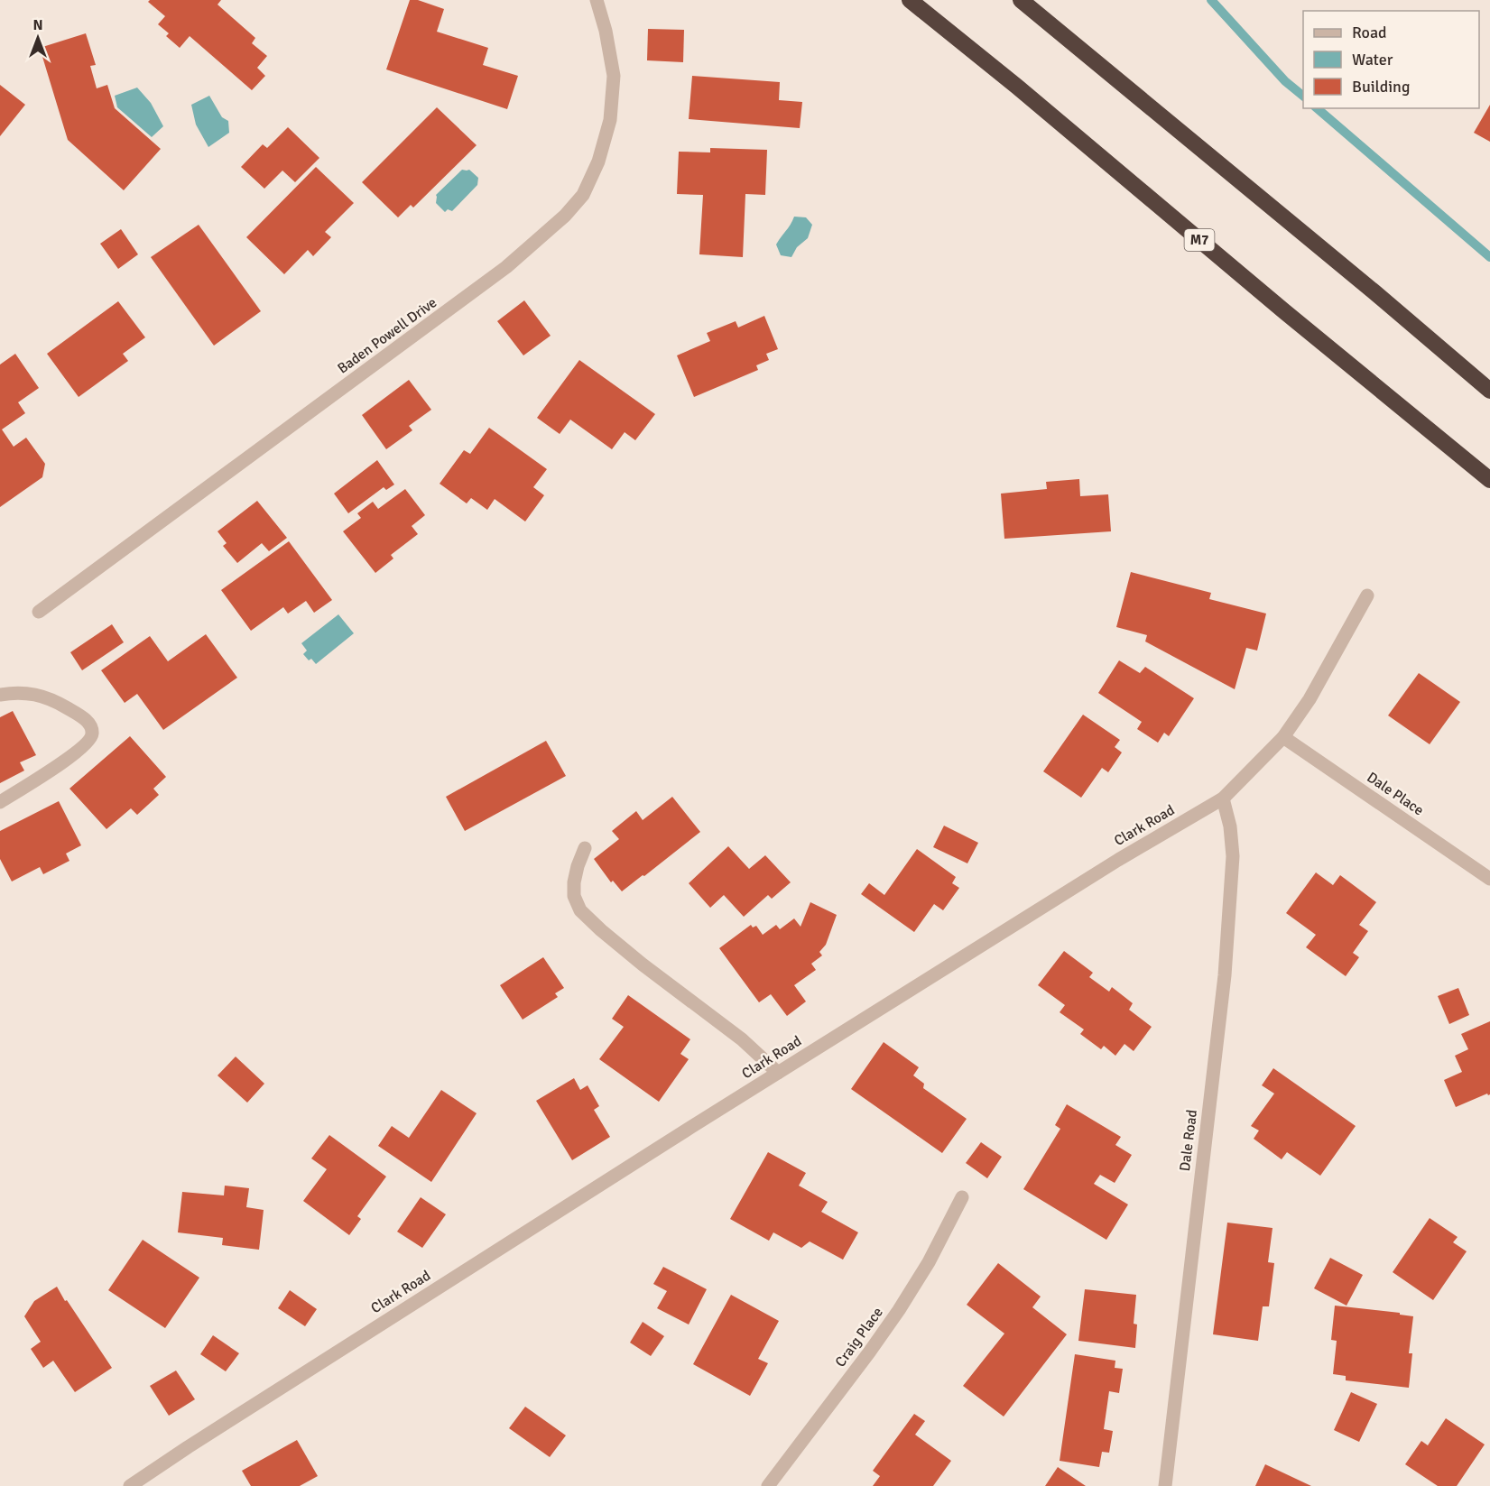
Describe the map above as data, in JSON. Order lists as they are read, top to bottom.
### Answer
{
  "streets": {
    "highway": ["M7"],
    "street": [
      "Baden Powell Drive",
      "Dale Place",
      "Clark Road",
      "Dale Road",
      "Craig Place"
    ]
  },
  "crossings": [
    ["Dale Place", "Clark Road"],
    ["Clark Road", "Dale Road"]
  ],
  "legend": ["Road", "Water", "Building"],
  "north": "top"
}
